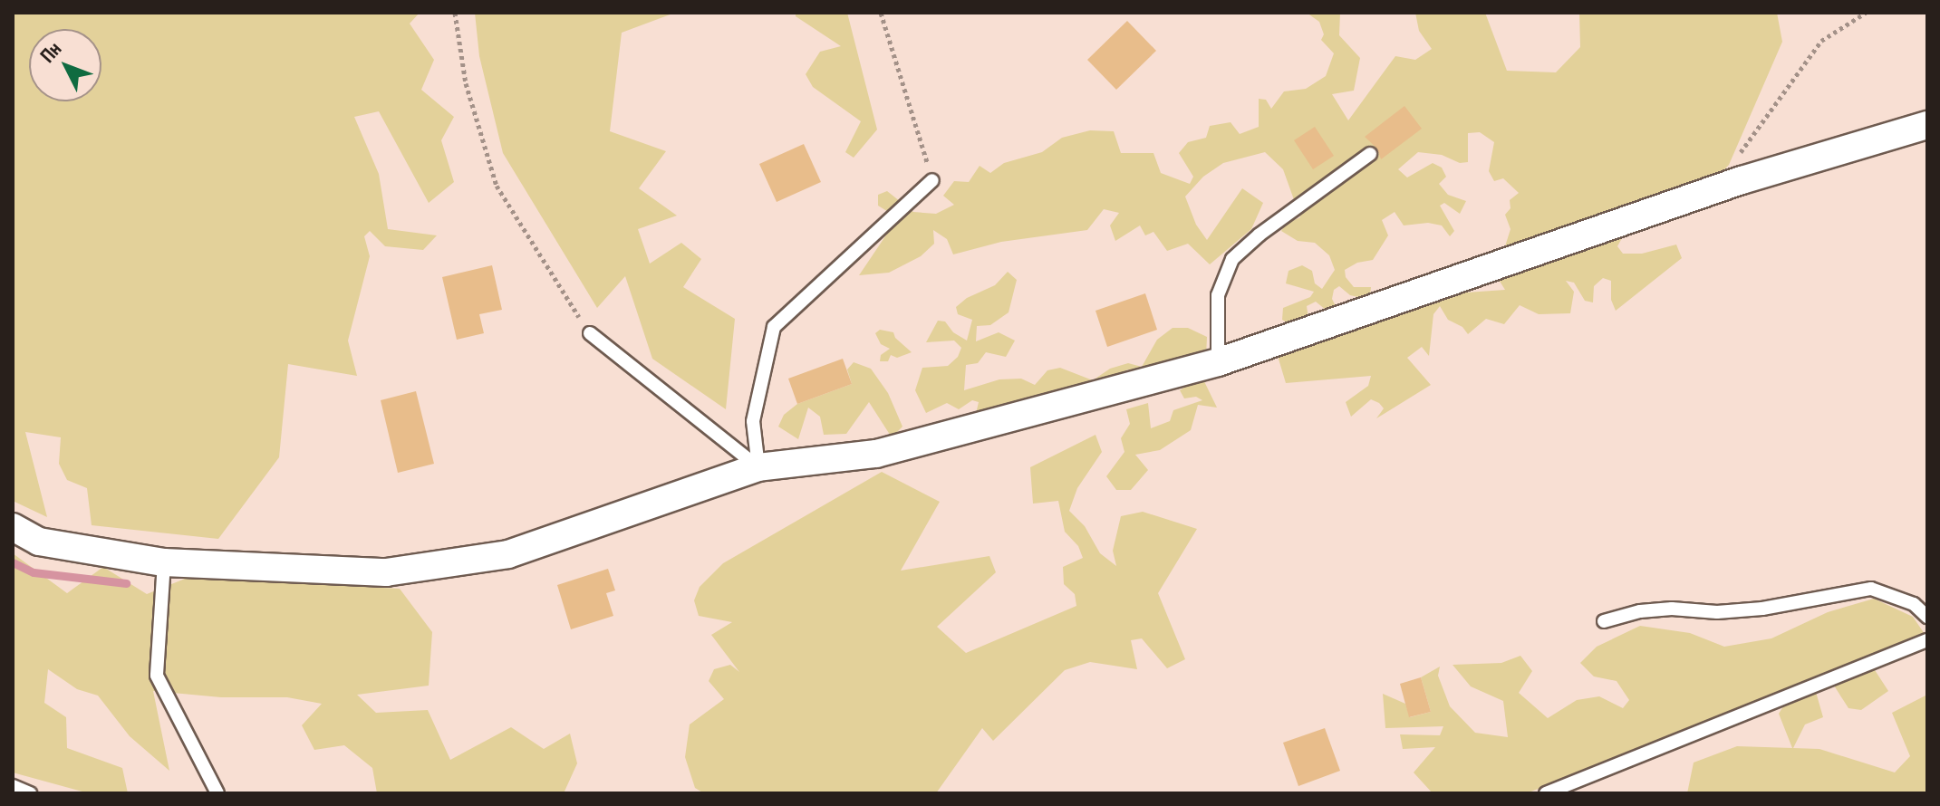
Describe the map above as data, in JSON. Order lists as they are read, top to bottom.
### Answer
{
  "north": "top left"
}
